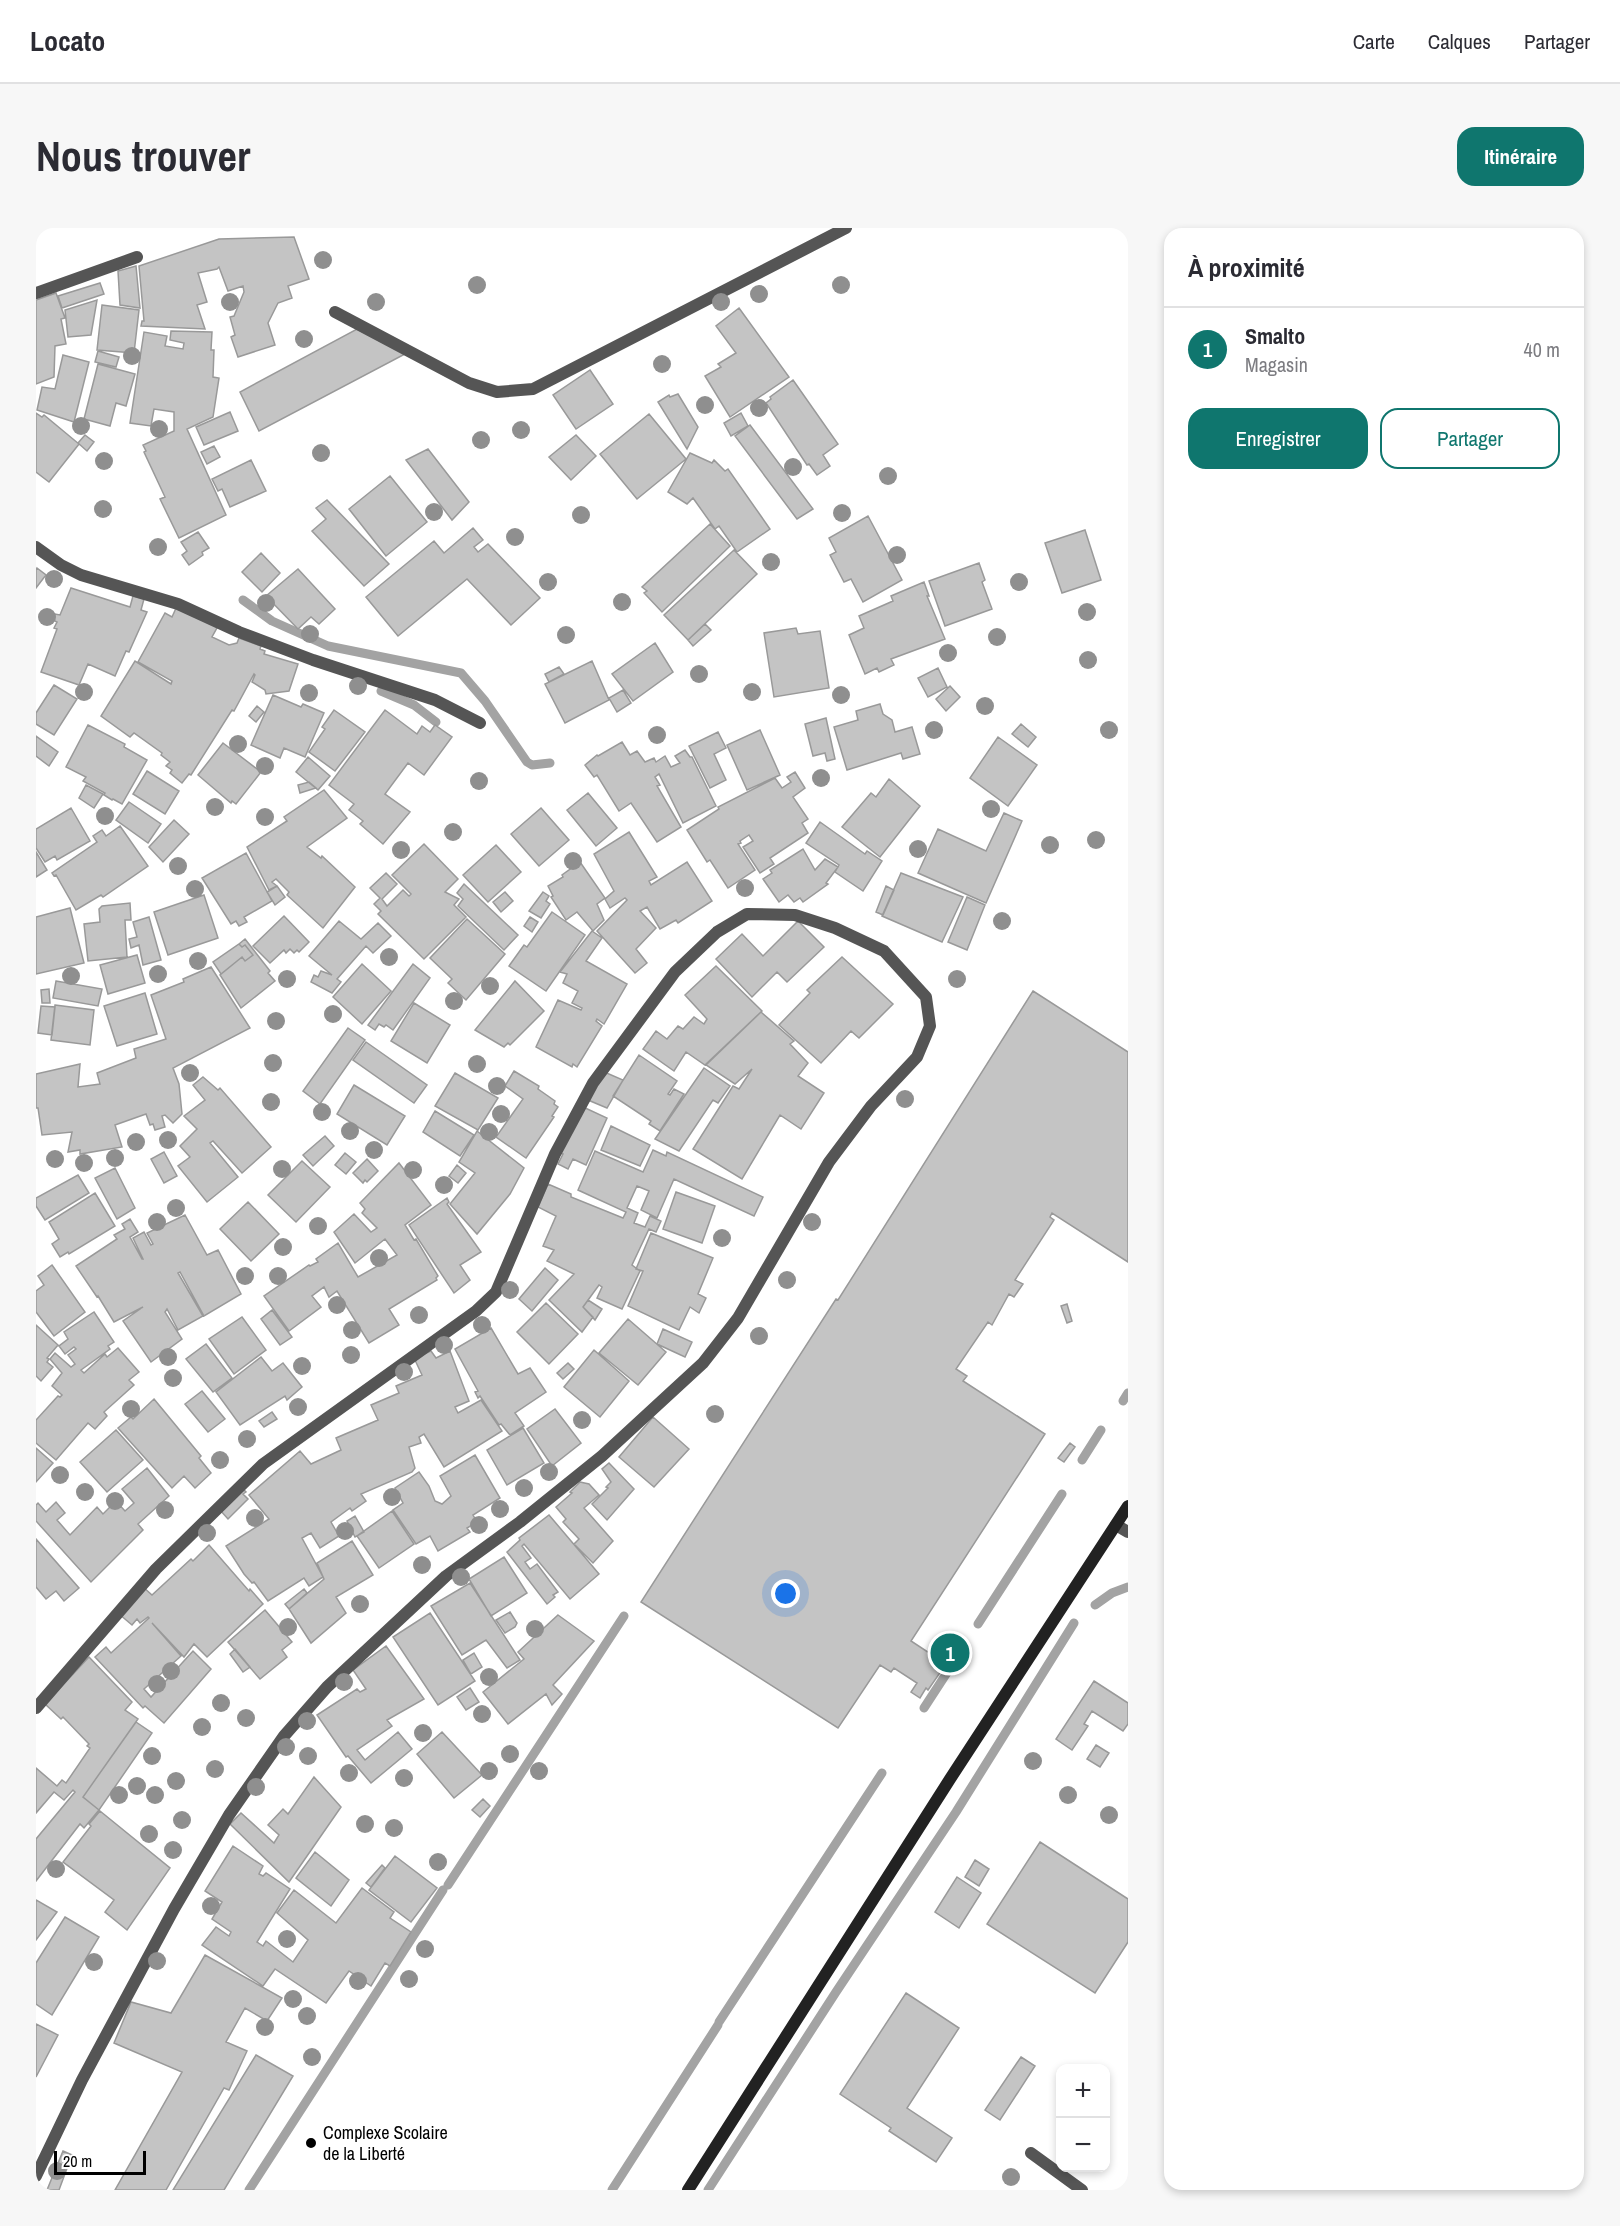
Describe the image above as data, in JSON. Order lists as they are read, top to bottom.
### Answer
{
  "places": ["Complexe Scolaire de la Liberté"],
  "scale_bar": "20 m",
  "page": {
    "header": "Locato",
    "nav": ["Carte", "Calques", "Partager"],
    "buttons": [
      "Itinéraire",
      ["Enregistrer", "Partager"]
    ],
    "title": "Nous trouver",
    "heading": "À proximité",
    "list": [
      {
        "mark": "1",
        "name": "Smalto",
        "note": "Magasin",
        "value": "40 m"
      }
    ],
    "pins": "1",
    "map_buttons": ["+", "−"],
    "scale": "20 m"
  }
}
